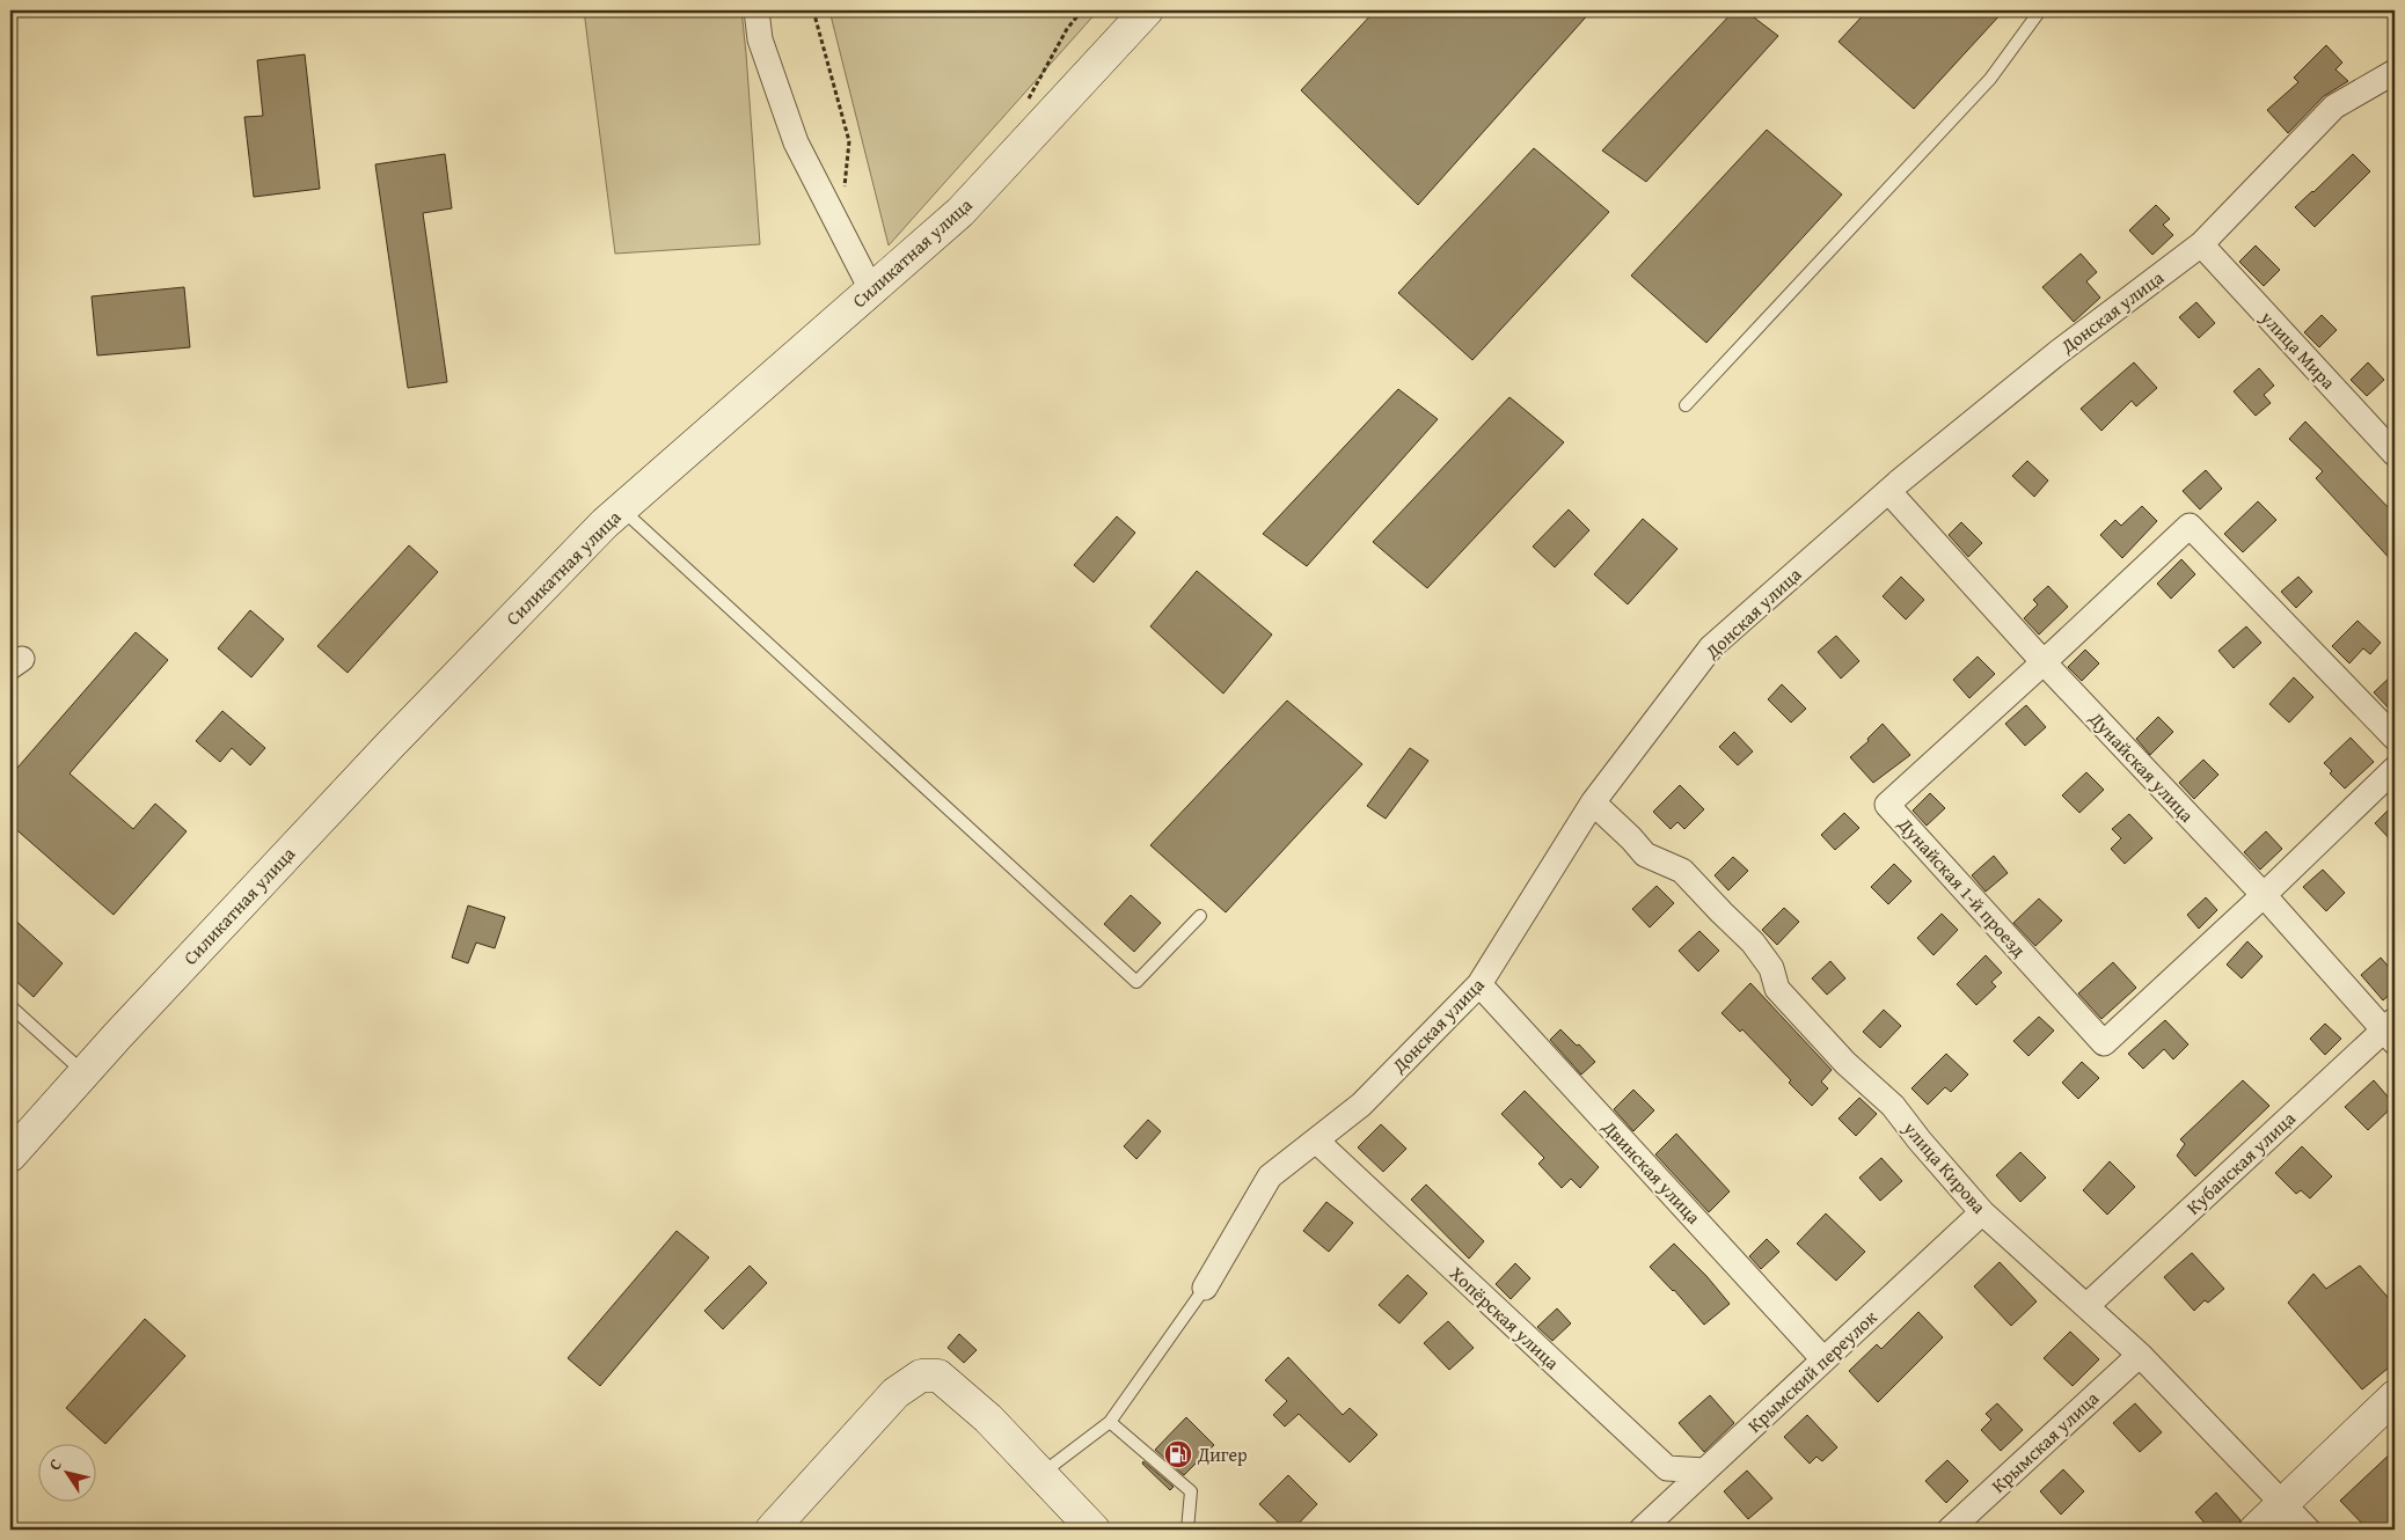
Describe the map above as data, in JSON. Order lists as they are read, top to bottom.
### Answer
{
  "streets": {
    "street": [
      "Силикатная улица",
      "Донская улица",
      "улица Мира",
      "Дунайская улица",
      "Дунайская 1-й проезд",
      "Кубанская улица",
      "улица Кирова",
      "Двинская улица",
      "Хопёрская улица",
      "Крымский переулок",
      "Крымская улица"
    ]
  },
  "crossings": [
    ["Донская улица", "улица Мира"],
    ["Донская улица", "Дунайская улица"],
    ["Донская улица", "улица Кирова"],
    ["Донская улица", "Двинская улица"],
    ["Донская улица", "Хопёрская улица"],
    ["Дунайская улица", "Дунайская 1-й проезд"],
    ["Дунайская улица", "Кубанская улица"],
    ["Кубанская улица", "улица Кирова"],
    ["улица Кирова", "Крымский переулок"],
    ["улица Кирова", "Крымская улица"],
    ["Двинская улица", "Крымский переулок"],
    ["Хопёрская улица", "Крымский переулок"]
  ],
  "places": {
    "fuel station": ["Дигер"]
  },
  "north": "top left"
}
